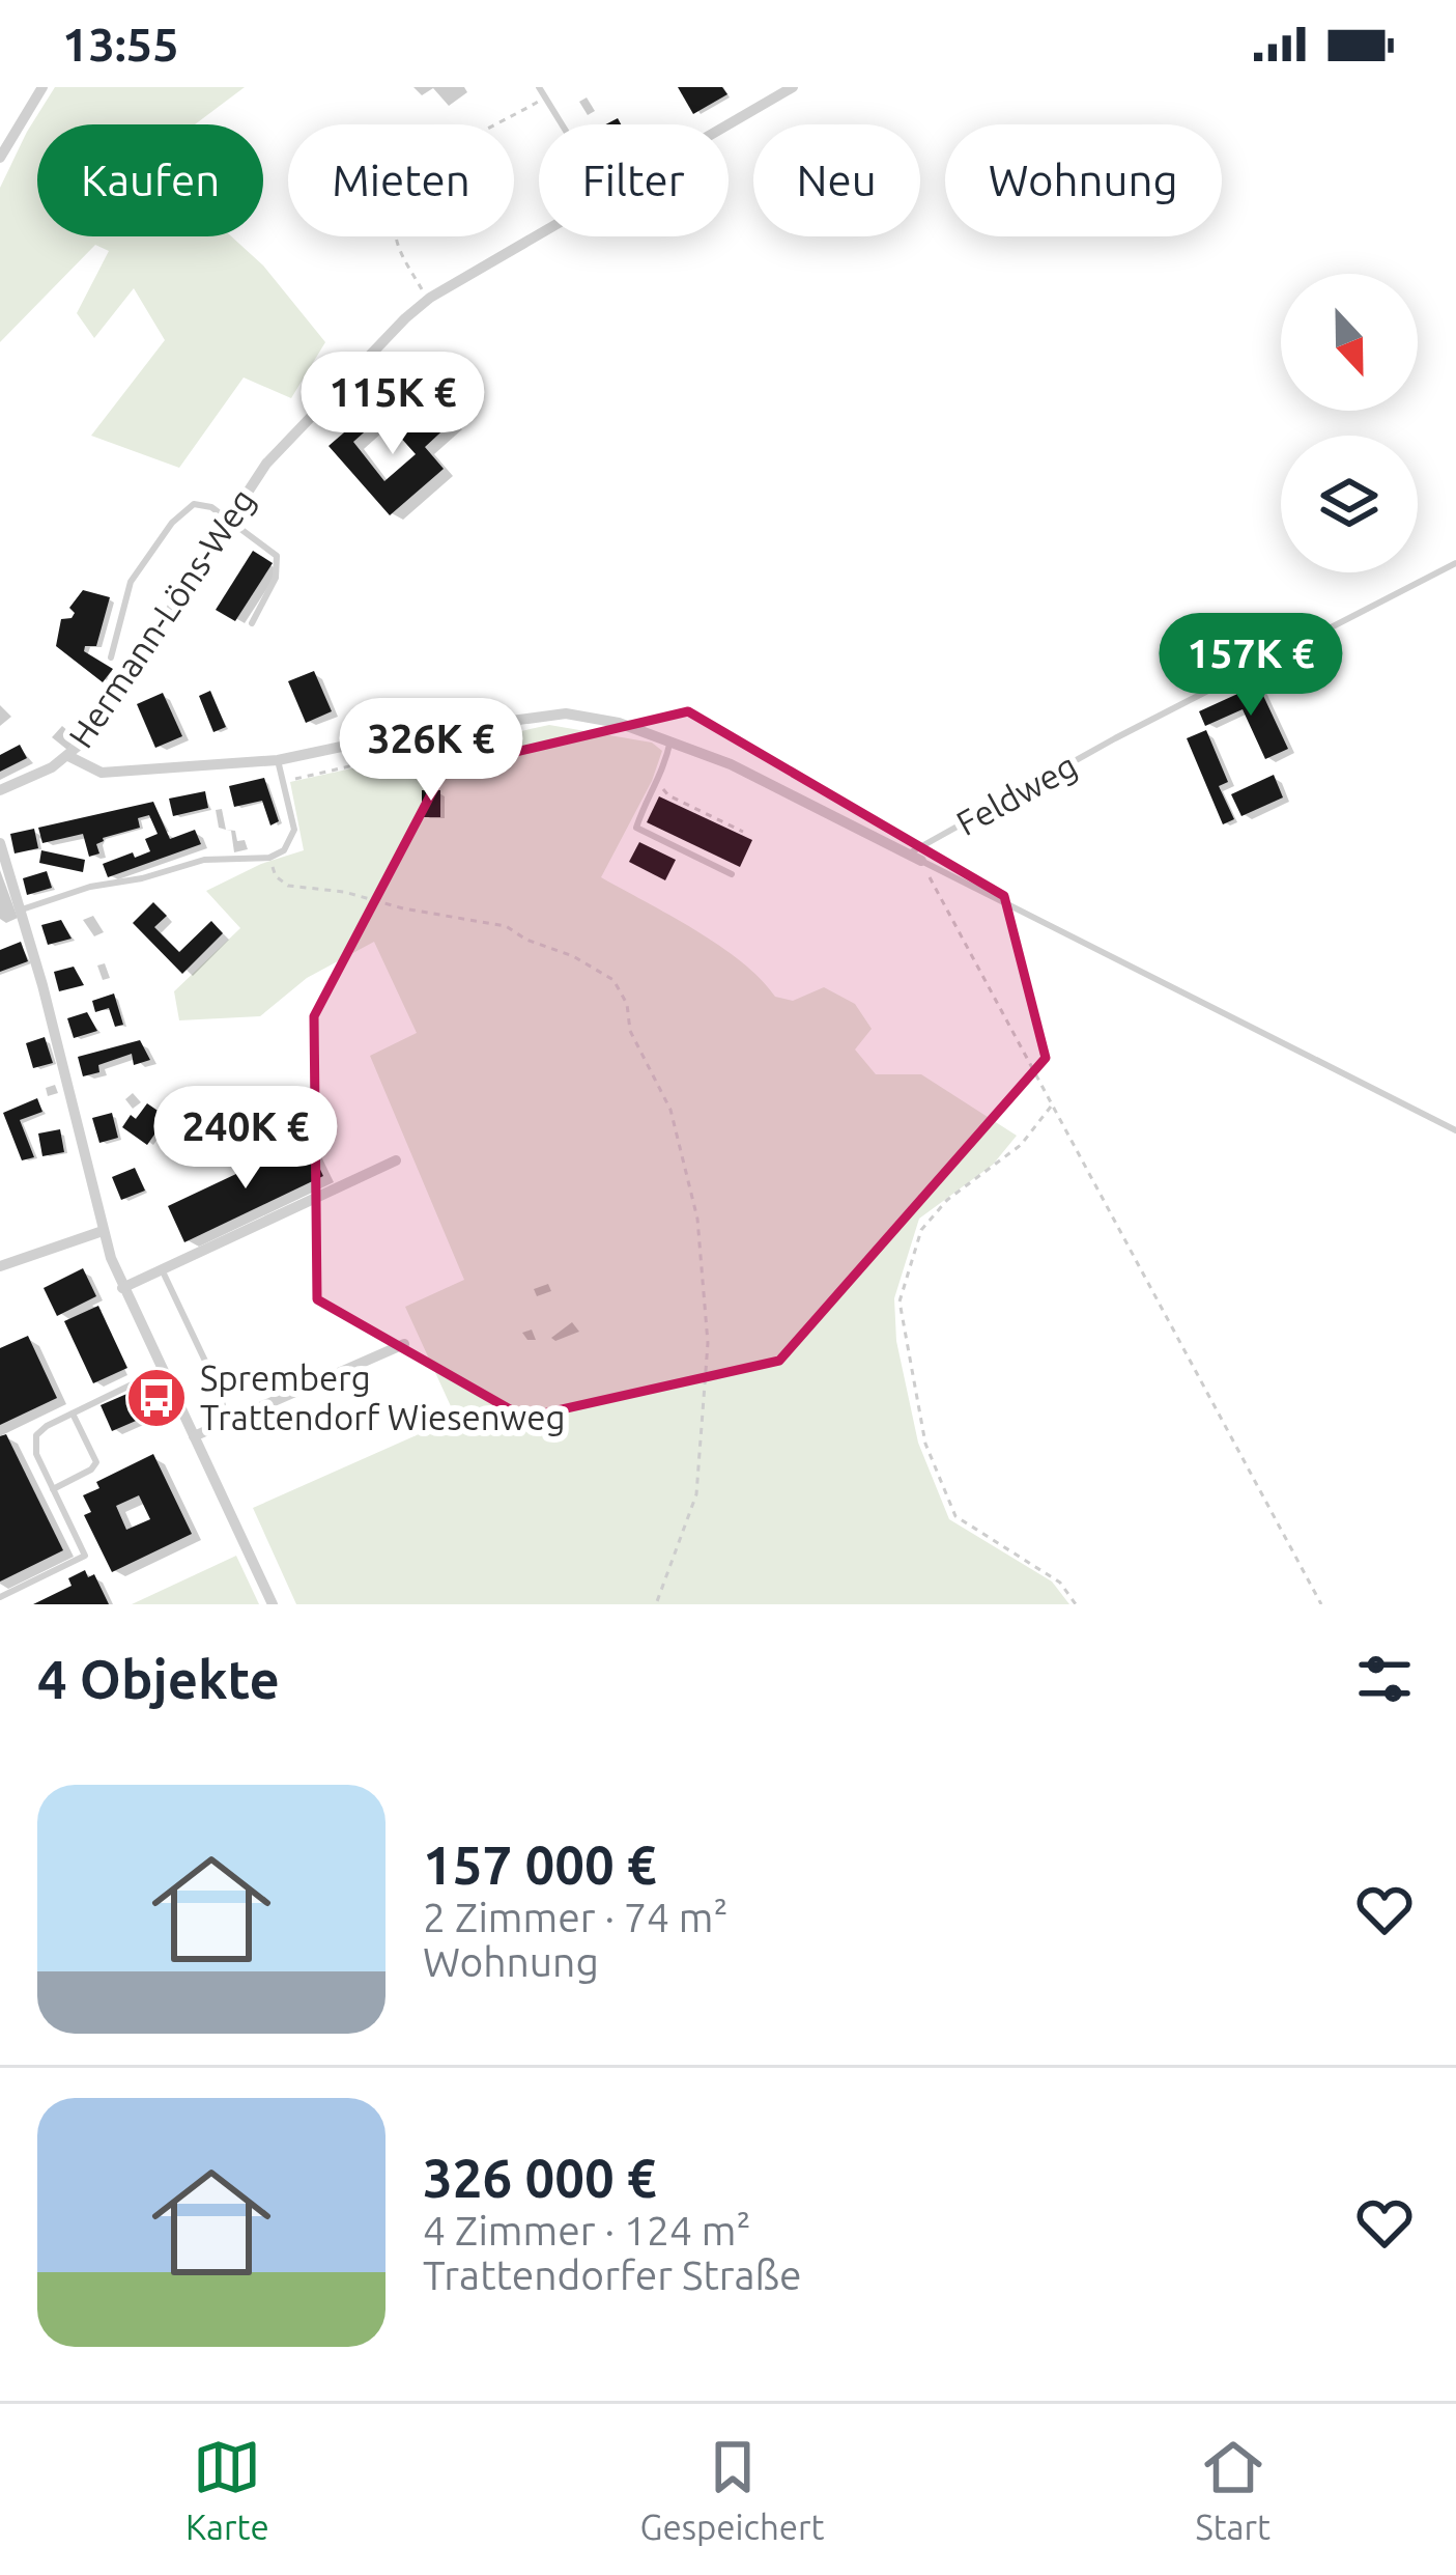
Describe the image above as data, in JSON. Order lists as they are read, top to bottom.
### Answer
{
  "streets": {
    "street": ["Hermann-Löns-Weg"],
    "lane": ["Feldweg"]
  },
  "places": {
    "bus stop": ["Spremberg Trattendorf Wiesenweg"]
  },
  "north": "bottom",
  "page": {
    "status": "13:55",
    "chip": [
      "Kaufen",
      "Mieten",
      "Filter",
      "Neu",
      "Wohnung"
    ],
    "price": [
      "115K €",
      "157K €",
      "326K €",
      "240K €"
    ],
    "heading": "4 Objekte",
    "list": [
      {
        "name": "157 000 €",
        "note": "2 Zimmer · 74 m² · Wohnung"
      },
      {
        "name": "326 000 €",
        "note": "4 Zimmer · 124 m² · Trattendorfer Straße"
      }
    ],
    "tabs": ["Karte", "Gespeichert", "Start"]
  }
}
